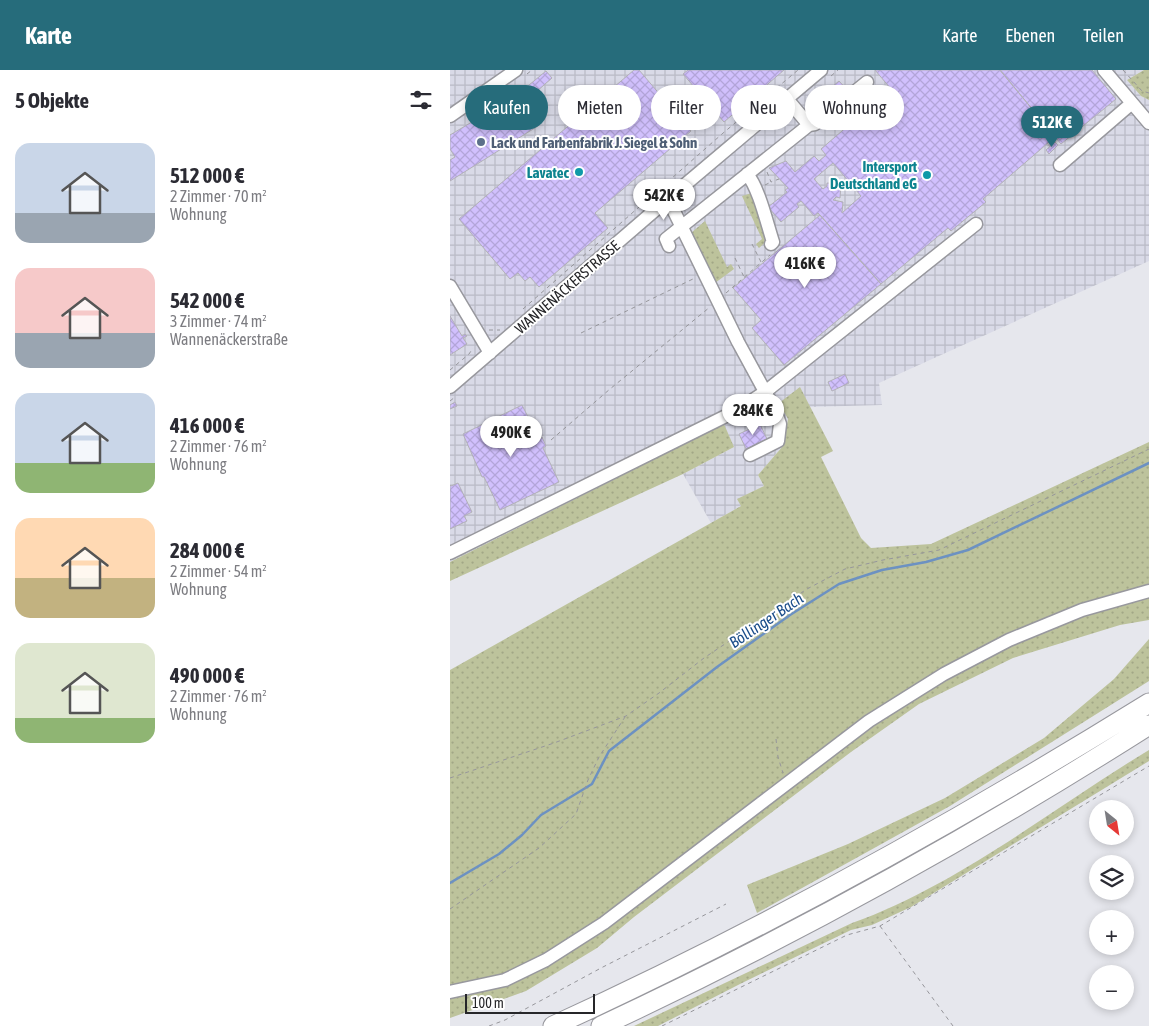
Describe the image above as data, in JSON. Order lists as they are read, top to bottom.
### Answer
{
  "streets": {
    "street": ["WANNENÄCKERSTRASSE"]
  },
  "water": ["Böllinger Bach"],
  "places": ["Lack und Farbenfabrik J. Siegel & Sohn", "Lavatec", "Intersport Deutschland eG"],
  "scale_bar": "100 m",
  "north": "bottom right",
  "page": {
    "header": "Karte",
    "nav": ["Karte", "Ebenen", "Teilen"],
    "heading": "5 Objekte",
    "chip": [
      "Kaufen",
      "Mieten",
      "Filter",
      "Neu",
      "Wohnung"
    ],
    "price": [
      "512K €",
      "542K €",
      "416K €",
      "284K €",
      "490K €"
    ],
    "list": [
      {
        "name": "512 000 €",
        "note": "2 Zimmer · 70 m² · Wohnung"
      },
      {
        "name": "542 000 €",
        "note": "3 Zimmer · 74 m² · Wannenäckerstraße"
      },
      {
        "name": "416 000 €",
        "note": "2 Zimmer · 76 m² · Wohnung"
      },
      {
        "name": "284 000 €",
        "note": "2 Zimmer · 54 m² · Wohnung"
      },
      {
        "name": "490 000 €",
        "note": "2 Zimmer · 76 m² · Wohnung"
      }
    ],
    "map_buttons": ["+", "−"],
    "scale": "100 m"
  }
}
